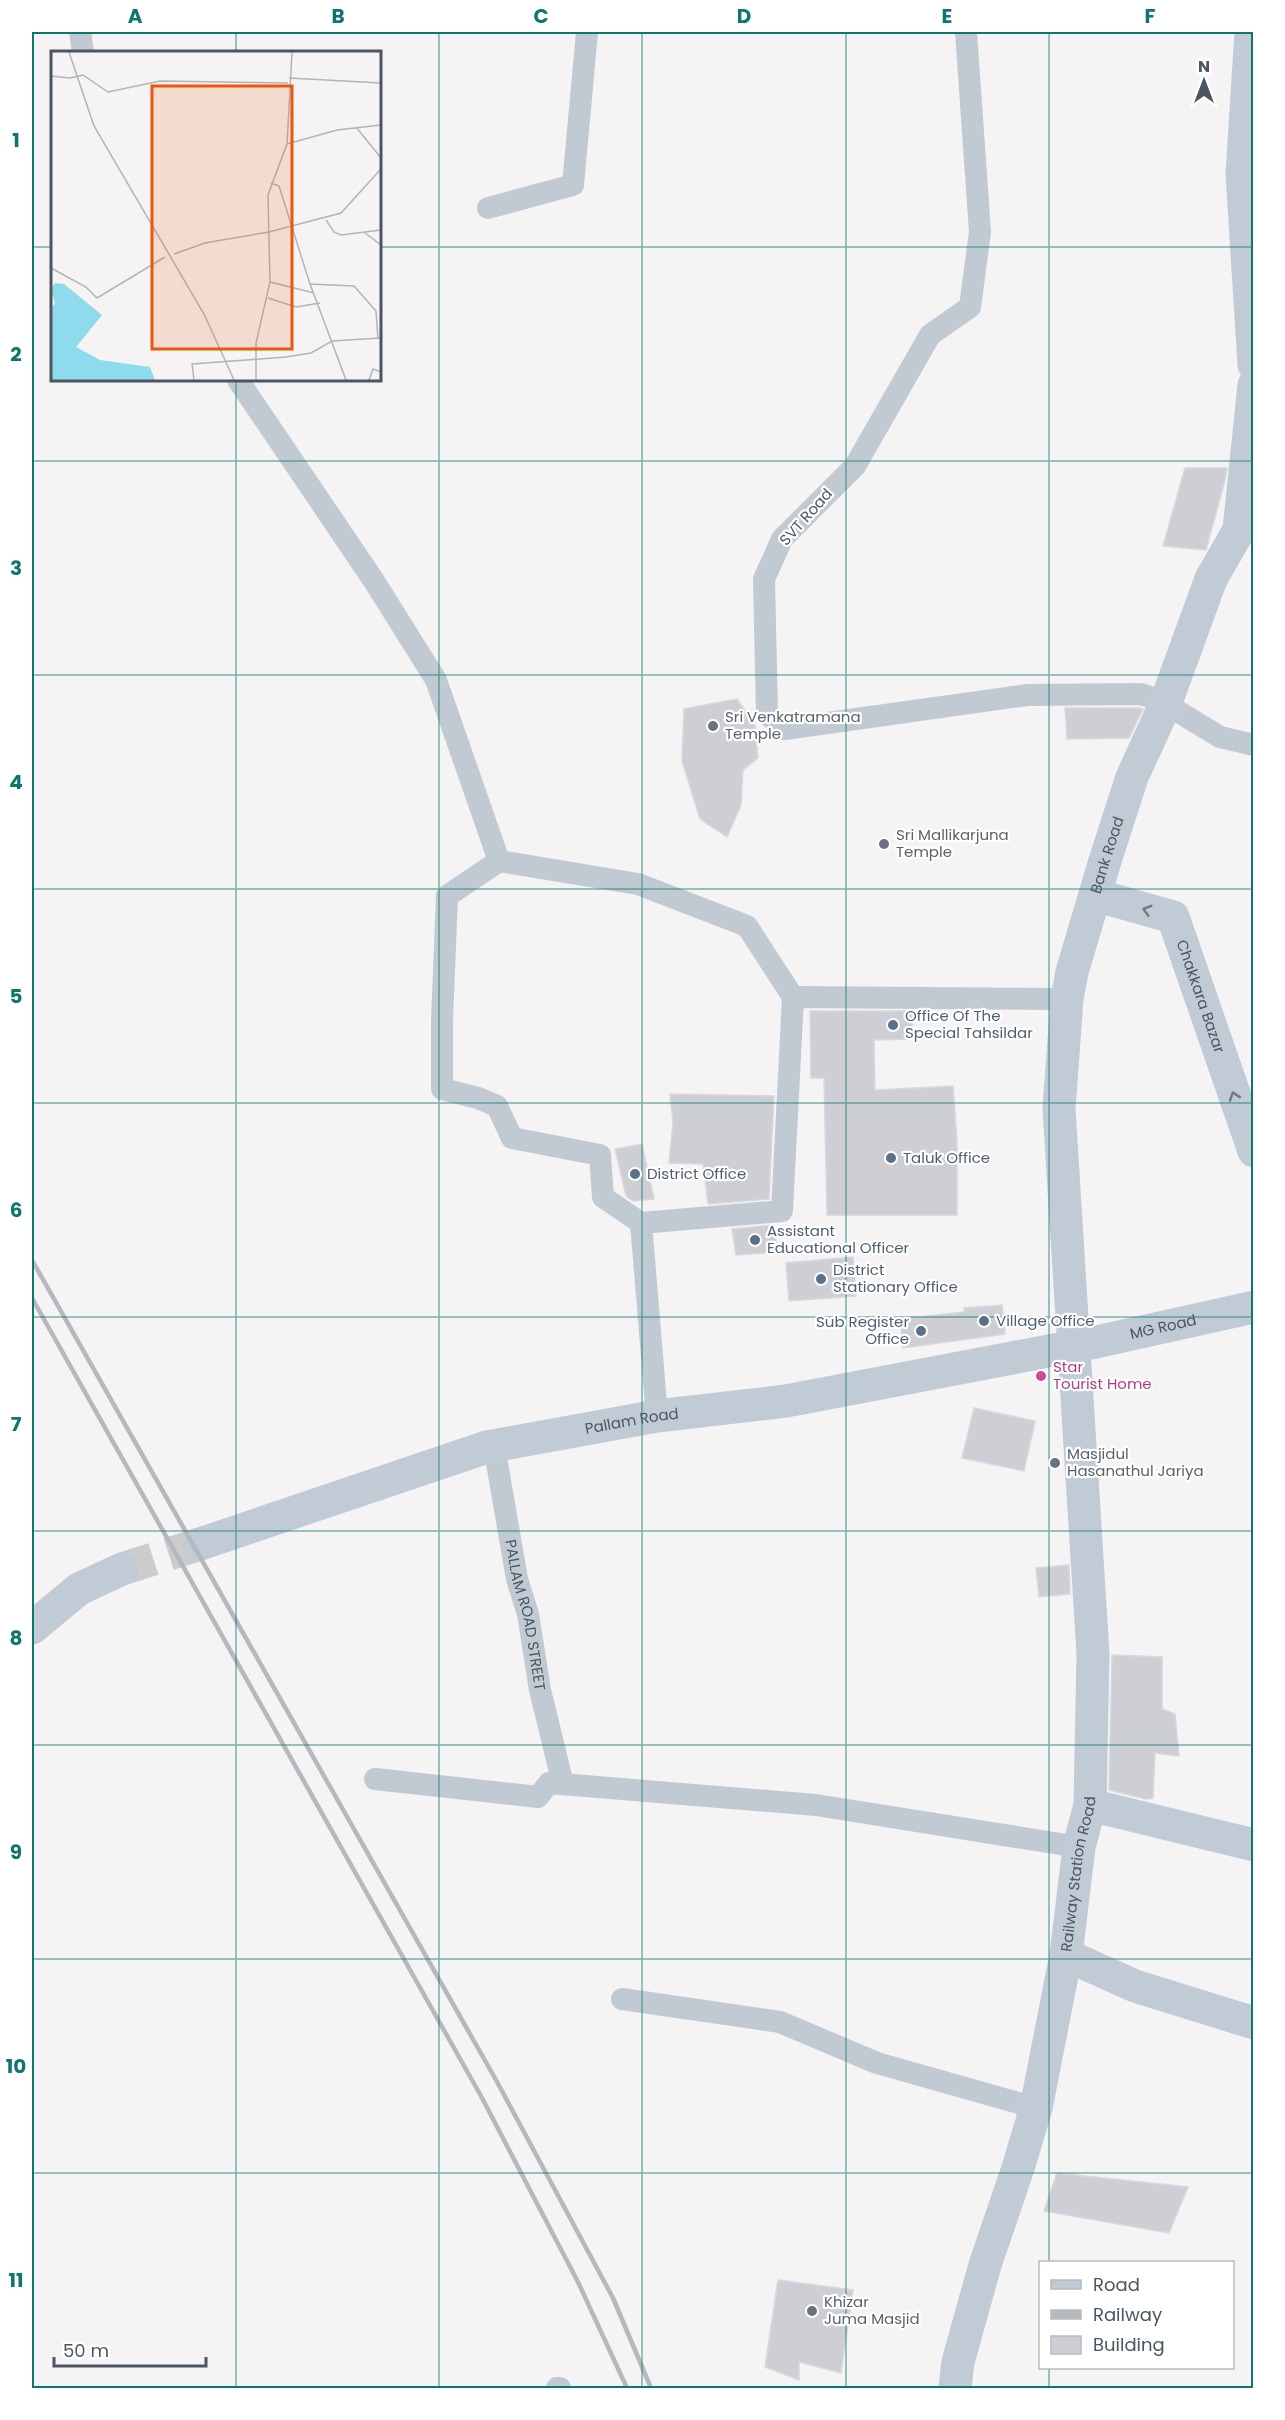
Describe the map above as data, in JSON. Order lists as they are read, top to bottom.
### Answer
{
  "streets": {
    "main road": [
      "Bank Road",
      "Chakkara Bazar",
      "MG Road",
      "Pallam Road",
      "Railway Station Road"
    ],
    "street": ["SVT Road", "PALLAM ROAD STREET"]
  },
  "crossings": [
    ["SVT Road", "Bank Road"],
    ["Bank Road", "Chakkara Bazar"],
    ["Bank Road", "MG Road"],
    ["Bank Road", "Pallam Road"],
    ["Bank Road", "Railway Station Road"],
    ["MG Road", "Pallam Road"],
    ["MG Road", "Railway Station Road"],
    ["Pallam Road", "PALLAM ROAD STREET"],
    ["Pallam Road", "Railway Station Road"]
  ],
  "one_way": ["Chakkara Bazar"],
  "places": [
    "Sri Venkatramana Temple",
    "Sri Mallikarjuna Temple",
    "Office Of The Special Tahsildar",
    "Taluk Office",
    "District Office",
    "Assistant Educational Officer",
    "District Stationary Office",
    "Village Office",
    "Sub Register Office",
    "Star Tourist Home",
    "Masjidul Hasanathul Jariya",
    "Khizar Juma Masjid"
  ],
  "legend": ["Road", "Railway", "Building"],
  "scale_bar": "50 m",
  "north": "top",
  "grid": {
    "columns": [
      "A",
      "B",
      "C",
      "D",
      "E",
      "F"
    ],
    "rows": [
      "1",
      "2",
      "3",
      "4",
      "5",
      "6",
      "7",
      "8",
      "9",
      "10",
      "11"
    ]
  }
}
